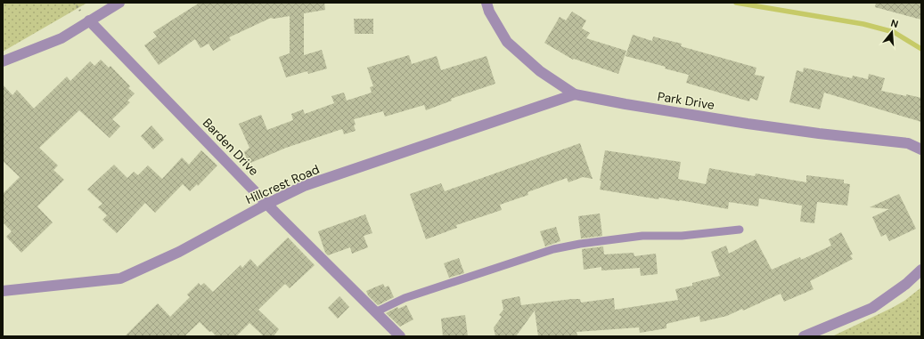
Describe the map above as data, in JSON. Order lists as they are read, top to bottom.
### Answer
{
  "streets": {
    "street": ["Park Drive", "Barden Drive", "Hillcrest Road"]
  },
  "crossings": [
    ["Park Drive", "Hillcrest Road"],
    ["Barden Drive", "Hillcrest Road"]
  ],
  "north": "top"
}
